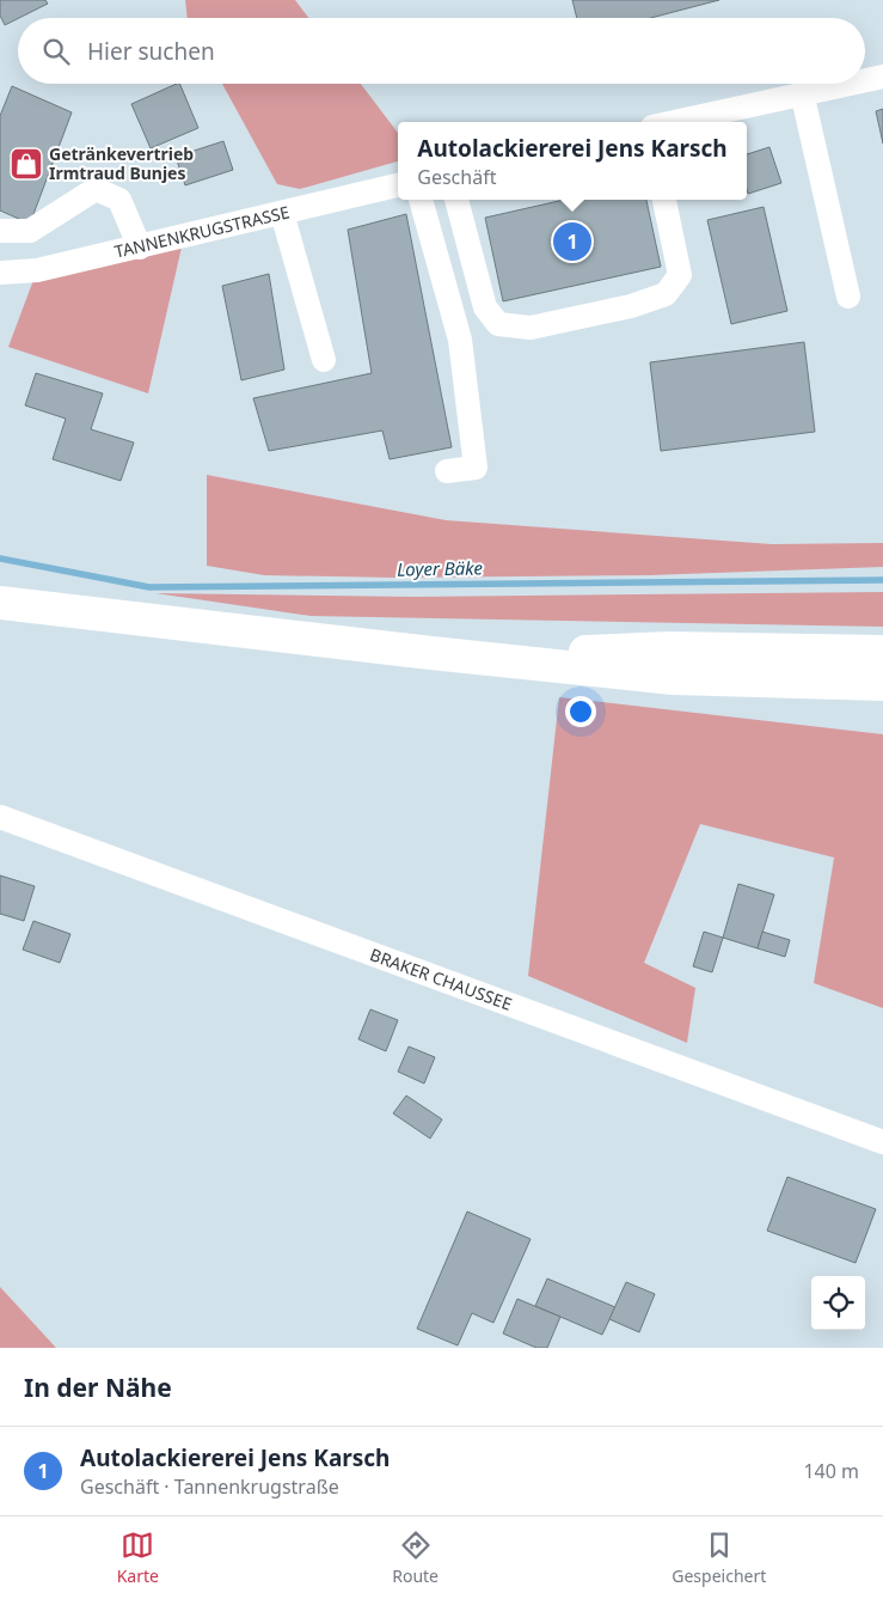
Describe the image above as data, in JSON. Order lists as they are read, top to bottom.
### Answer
{
  "streets": {
    "street": ["TANNENKRUGSTRASSE", "BRAKER CHAUSSEE"]
  },
  "water": ["Loyer Bäke"],
  "places": {
    "shop": ["Getränkevertrieb Irmtraud Bunjes"]
  },
  "page": {
    "search": "Hier suchen",
    "popup": ["Autolackiererei Jens Karsch", "Geschäft"],
    "pins": "1",
    "heading": "In der Nähe",
    "list": [
      {
        "mark": "1",
        "name": "Autolackiererei Jens Karsch",
        "note": "Geschäft · Tannenkrugstraße",
        "value": "140 m"
      }
    ],
    "nav": ["Karte", "Route", "Gespeichert"]
  }
}
